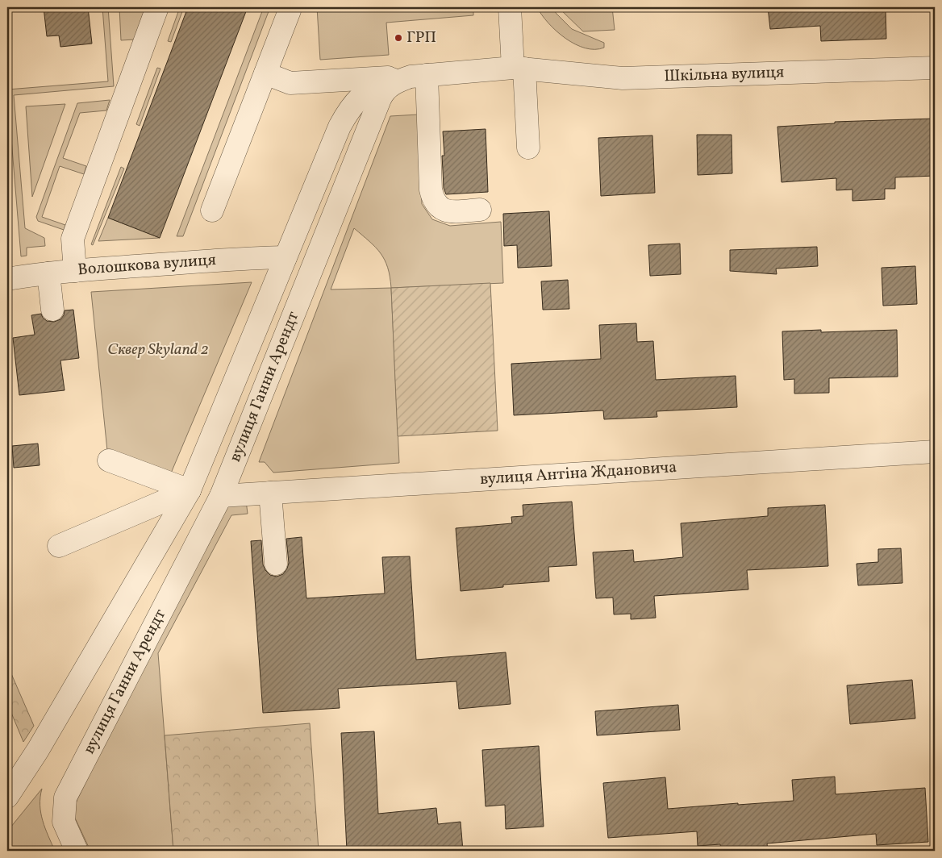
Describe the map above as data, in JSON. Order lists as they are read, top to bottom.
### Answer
{
  "streets": {
    "street": [
      "Шкільна вулиця",
      "Волошкова вулиця",
      "вулиця Ганни Арендт",
      "вулиця Антіна Ждановича"
    ]
  },
  "crossings": [
    ["Шкільна вулиця", "вулиця Ганни Арендт"],
    ["вулиця Ганни Арендт", "вулиця Антіна Ждановича"]
  ],
  "parks": ["Сквер Skyland 2"],
  "places": ["ГРП"]
}
